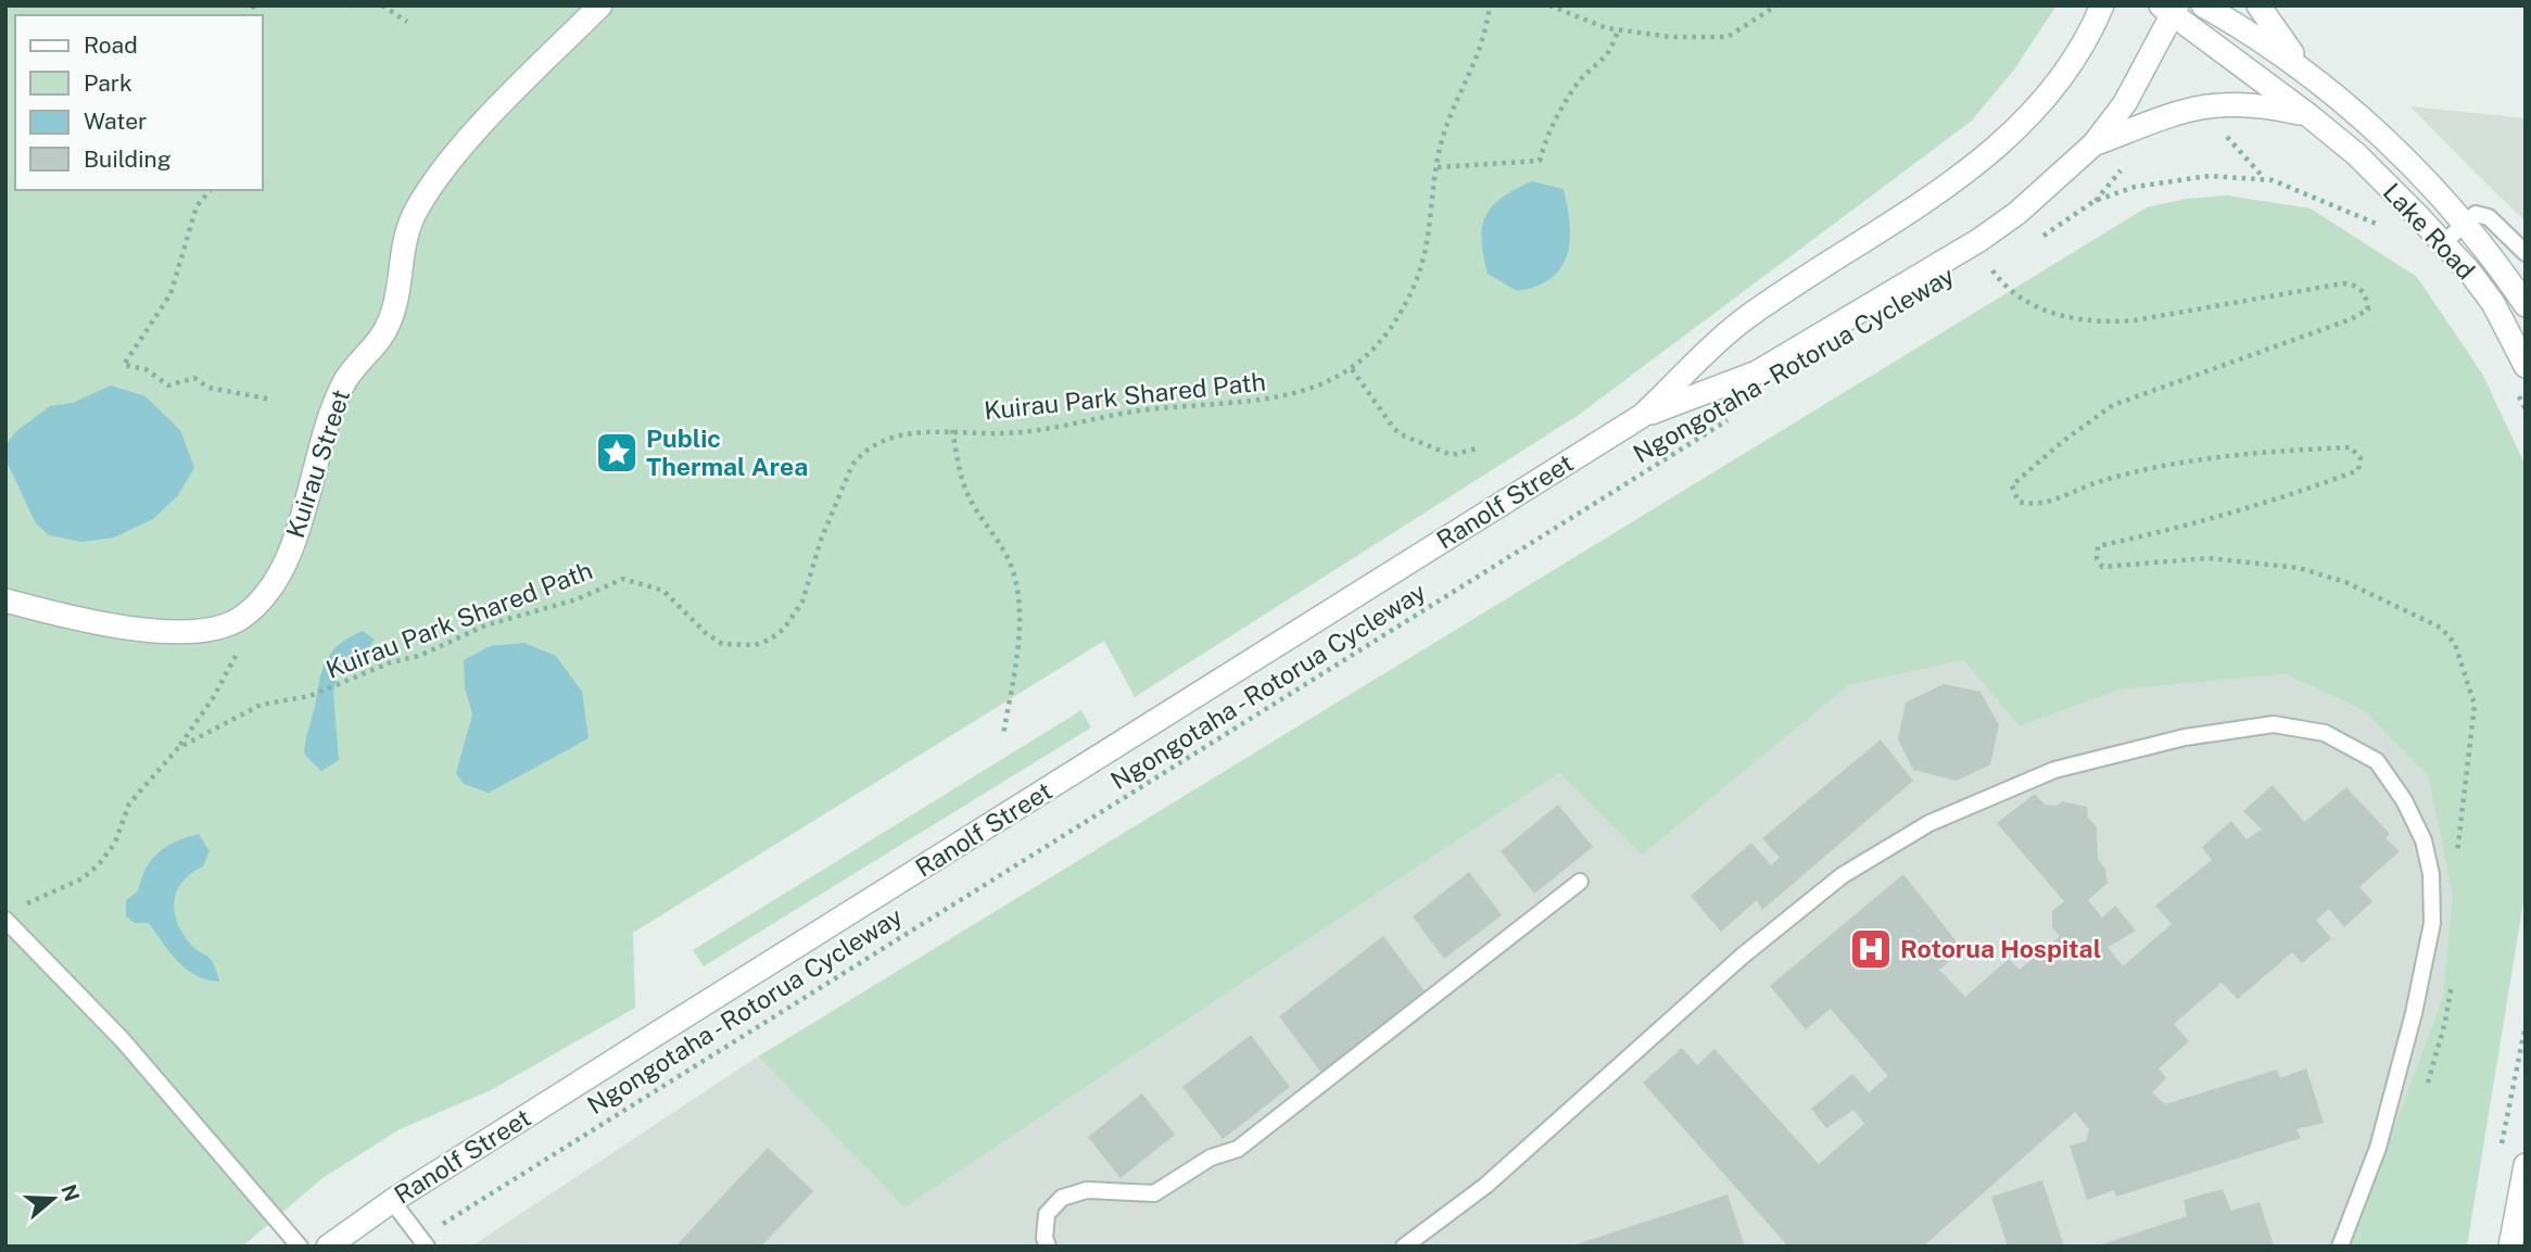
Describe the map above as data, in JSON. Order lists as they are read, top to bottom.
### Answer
{
  "streets": {
    "main road": ["Lake Road", "Kuirau Street", "Ranolf Street"],
    "path": ["Ngongotaha - Rotorua Cycleway", "Kuirau Park Shared Path"]
  },
  "crossings": [
    ["Lake Road", "Ranolf Street"]
  ],
  "places": {
    "place": ["Public Thermal Area"],
    "hospital": ["Rotorua Hospital"]
  },
  "legend": [
    "Road",
    "Park",
    "Water",
    "Building"
  ],
  "north": "right"
}
